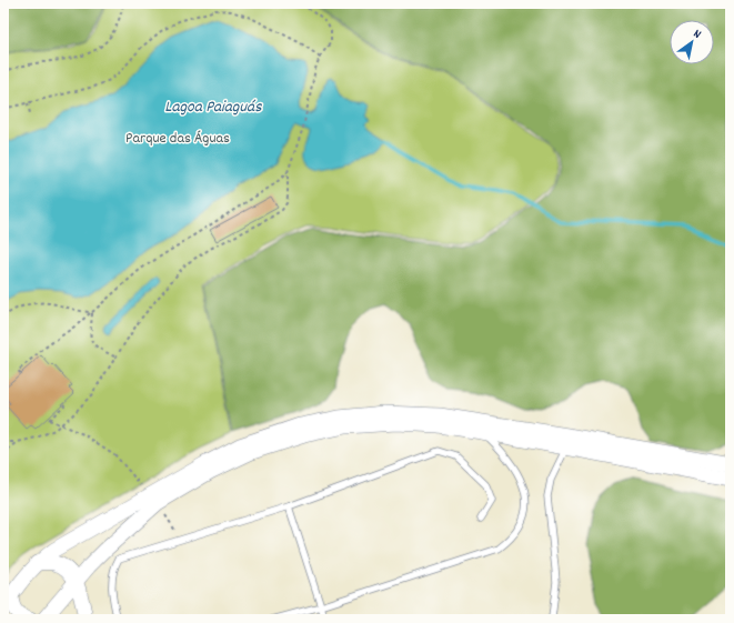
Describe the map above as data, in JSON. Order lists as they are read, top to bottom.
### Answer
{
  "water": ["Lagoa Paiaguás"],
  "parks": ["Parque das Águas"],
  "north": "top right"
}
